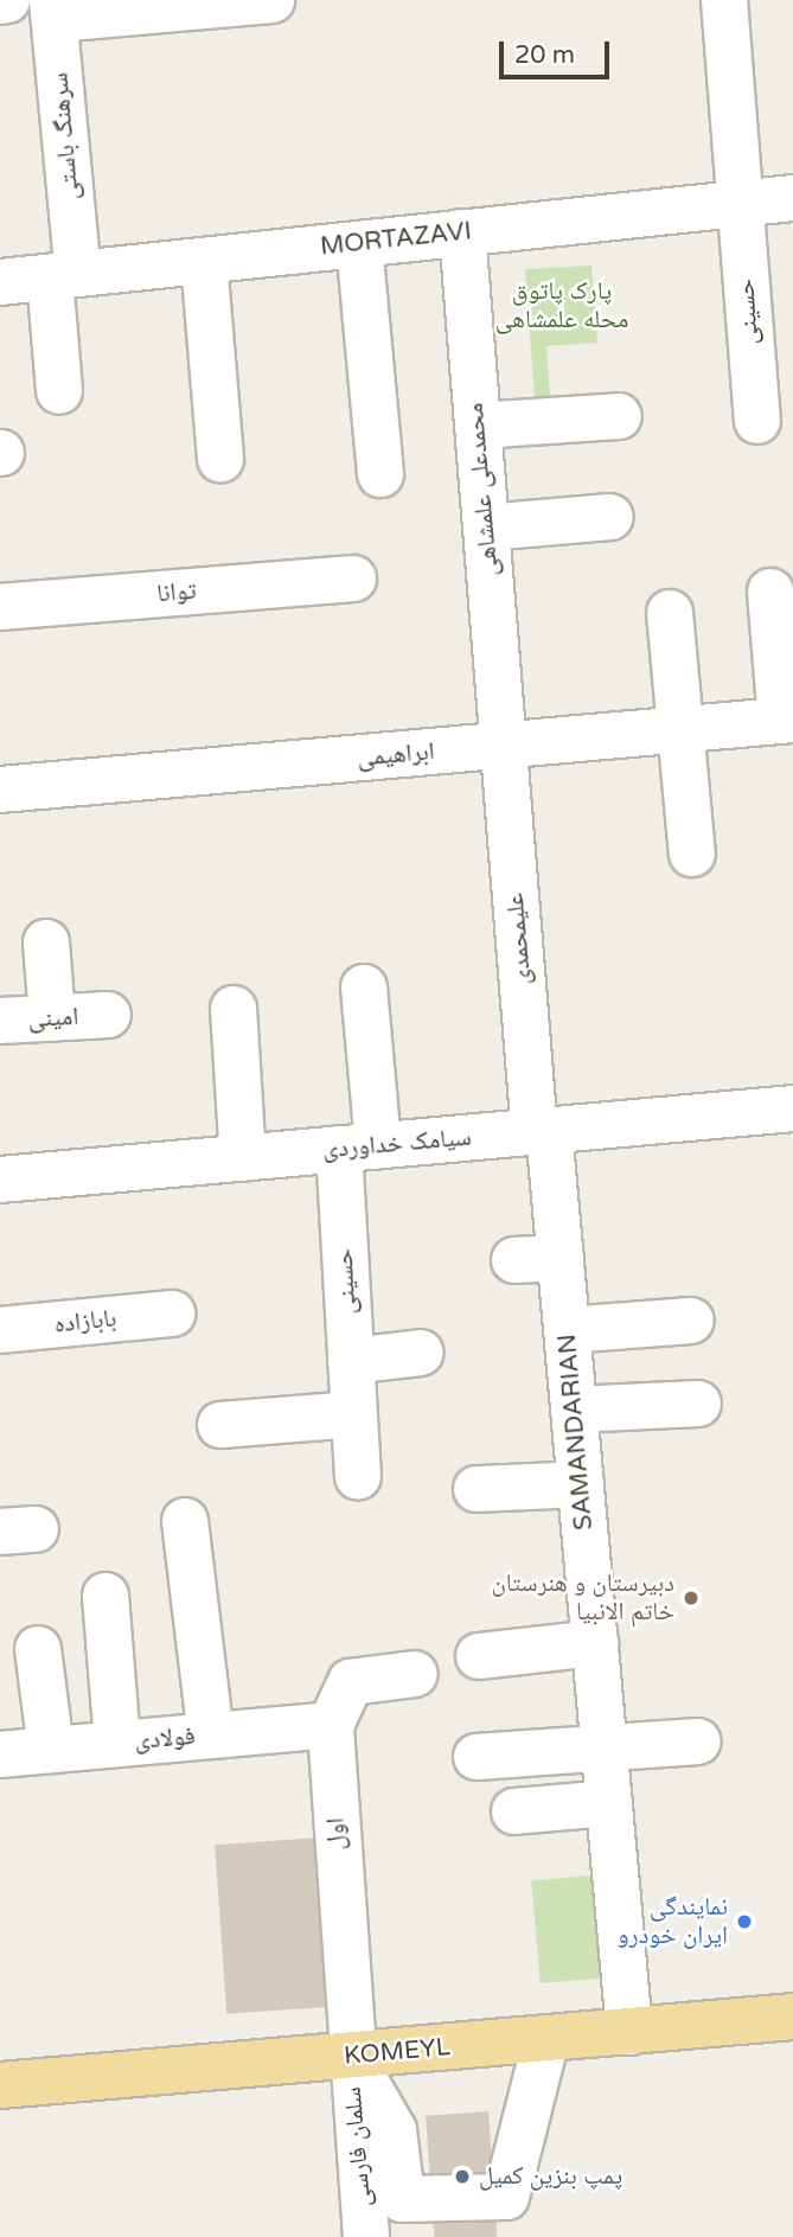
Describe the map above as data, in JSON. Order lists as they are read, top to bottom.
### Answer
{
  "streets": {
    "main road": ["KOMEYL"],
    "street": [
      "سرهنگ باستی",
      "MORTAZAVI",
      "حسینی",
      "محمدعلی علمشاهی",
      "توانا",
      "ابراهیمی",
      "علیمحمدی",
      "امینی",
      "سیامک خداوردی",
      "بابازاده",
      "SAMANDARIAN",
      "فولادی",
      "اول",
      "سلمان فارسی"
    ]
  },
  "crossings": [
    ["سرهنگ باستی", "MORTAZAVI"],
    ["MORTAZAVI", "حسینی"],
    ["MORTAZAVI", "محمدعلی علمشاهی"],
    ["حسینی", "سیامک خداوردی"],
    ["محمدعلی علمشاهی", "ابراهیمی"],
    ["محمدعلی علمشاهی", "علیمحمدی"],
    ["ابراهیمی", "علیمحمدی"],
    ["علیمحمدی", "سیامک خداوردی"],
    ["علیمحمدی", "SAMANDARIAN"],
    ["سیامک خداوردی", "SAMANDARIAN"],
    ["SAMANDARIAN", "KOMEYL"],
    ["فولادی", "اول"],
    ["اول", "KOMEYL"],
    ["اول", "سلمان فارسی"],
    ["KOMEYL", "سلمان فارسی"]
  ],
  "parks": ["پارک پاتوق محله علمشاهی"],
  "places": ["دبیرستان و هنرستان خاتم الانبیا", "نمایندگی ایران خودرو", "پمپ بنزین کمیل"],
  "scale_bar": "20 m"
}
